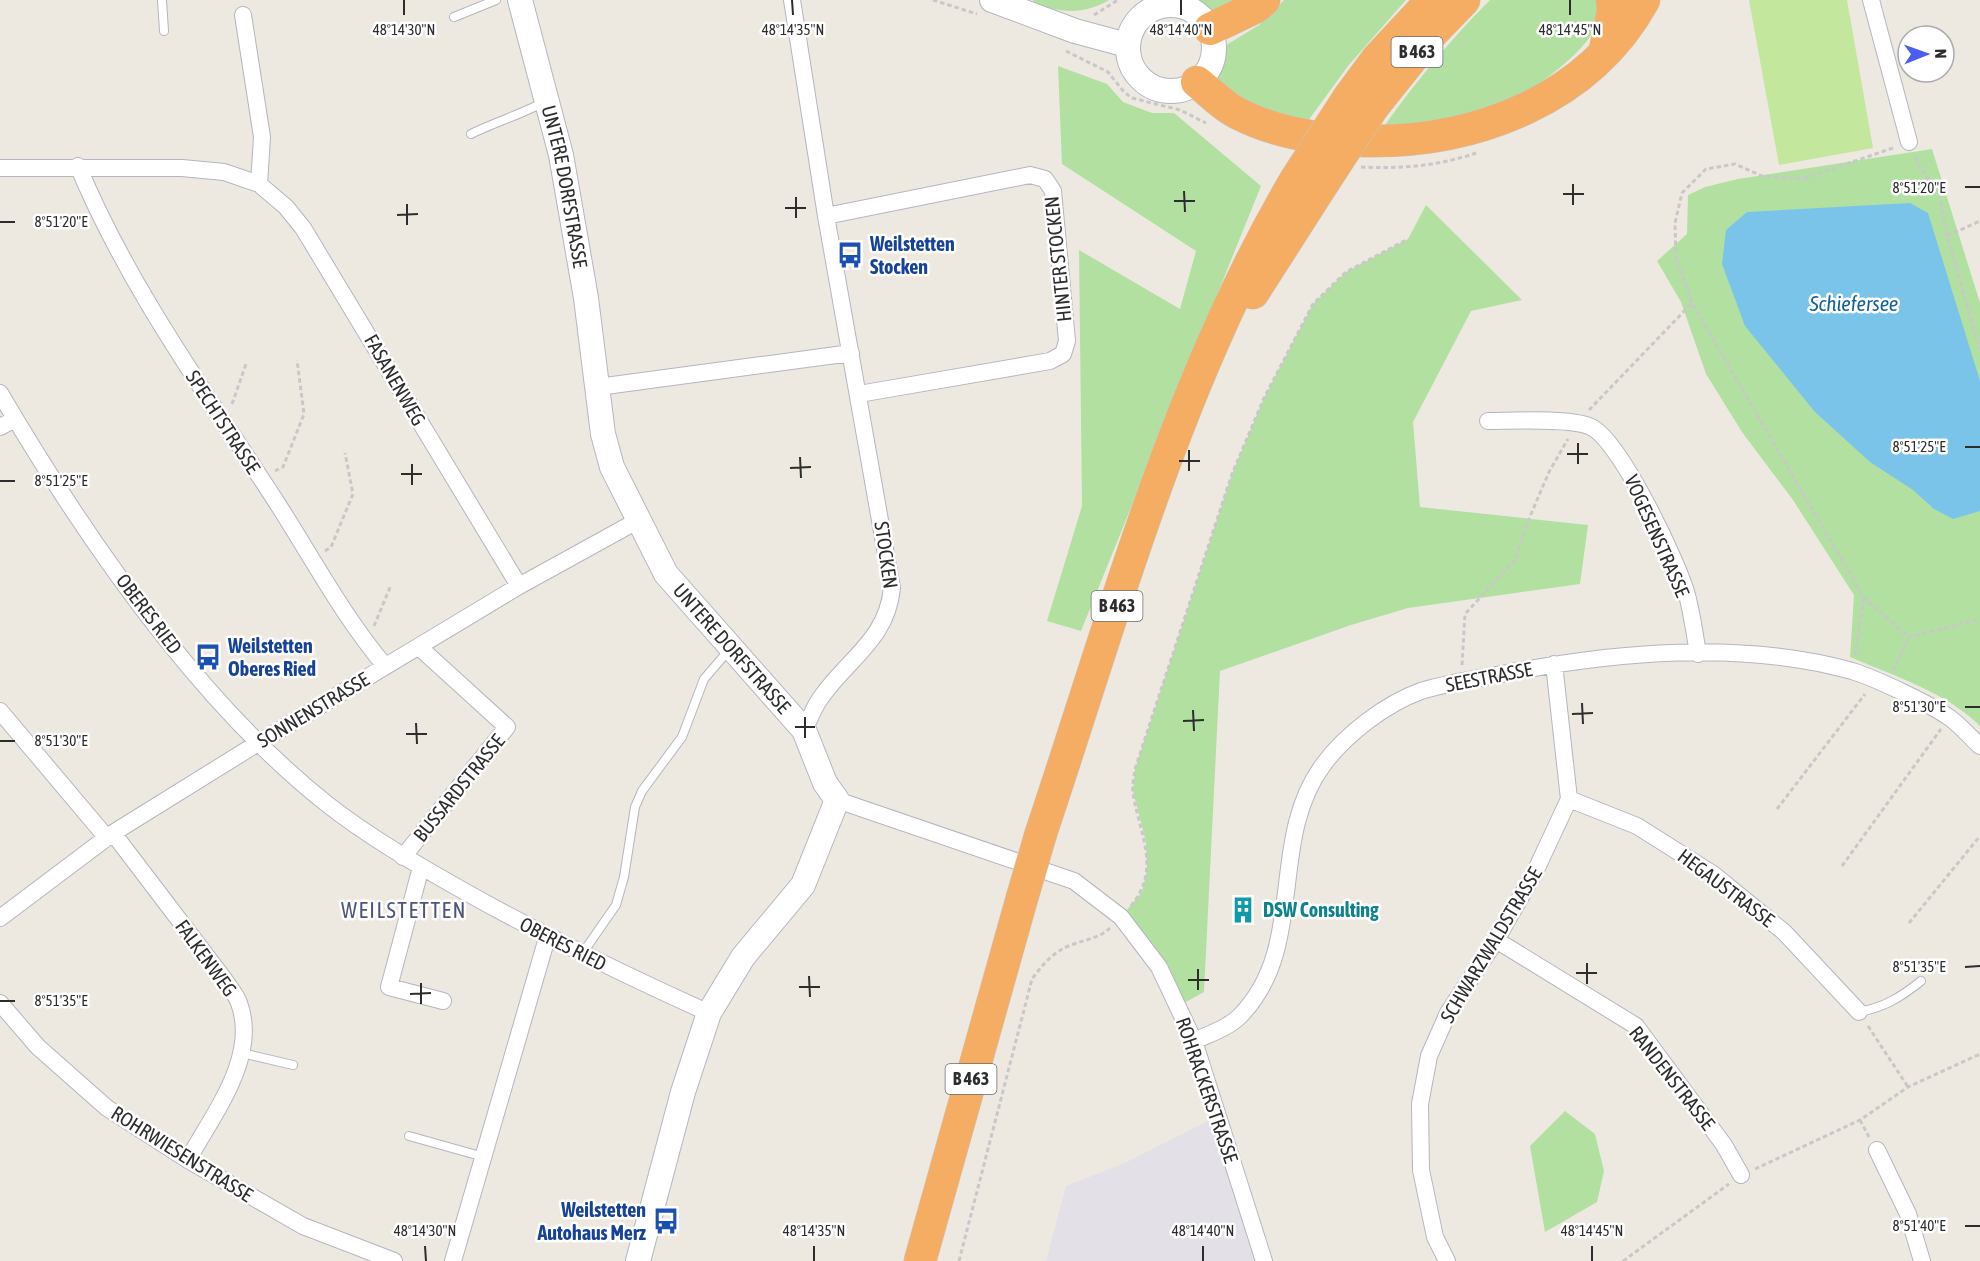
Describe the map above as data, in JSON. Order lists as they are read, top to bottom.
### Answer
{
  "streets": {
    "highway": ["B 463"],
    "street": [
      "UNTERE DORFSTRASSE",
      "HINTER STOCKEN",
      "FASANENWEG",
      "SPECHTSTRASSE",
      "VOGESENSTRASSE",
      "STOCKEN",
      "OBERES RIED",
      "SEESTRASSE",
      "SONNENSTRASSE",
      "BUSSARDSTRASSE",
      "HEGAUSTRASSE",
      "SCHWARZWALDSTRASSE",
      "FALKENWEG",
      "RANDENSTRASSE",
      "ROHRACKERSTRASSE",
      "ROHRWIESENSTRASSE"
    ]
  },
  "crossings": [
    ["UNTERE DORFSTRASSE", "STOCKEN"],
    ["UNTERE DORFSTRASSE", "SONNENSTRASSE"],
    ["UNTERE DORFSTRASSE", "ROHRACKERSTRASSE"],
    ["HINTER STOCKEN", "STOCKEN"],
    ["FASANENWEG", "SPECHTSTRASSE"],
    ["FASANENWEG", "SONNENSTRASSE"],
    ["SPECHTSTRASSE", "SONNENSTRASSE"],
    ["VOGESENSTRASSE", "SEESTRASSE"],
    ["OBERES RIED", "SONNENSTRASSE"],
    ["OBERES RIED", "BUSSARDSTRASSE"],
    ["SEESTRASSE", "ROHRACKERSTRASSE"],
    ["SONNENSTRASSE", "BUSSARDSTRASSE"],
    ["SONNENSTRASSE", "FALKENWEG"],
    ["HEGAUSTRASSE", "SCHWARZWALDSTRASSE"],
    ["SCHWARZWALDSTRASSE", "RANDENSTRASSE"],
    ["FALKENWEG", "ROHRWIESENSTRASSE"]
  ],
  "districts": ["WEILSTETTEN"],
  "water": ["Schiefersee"],
  "places": {
    "bus stop": ["Weilstetten Stocken", "Weilstetten Oberes Ried", "Weilstetten Autohaus Merz"],
    "building": ["DSW Consulting"]
  },
  "north": "right",
  "coordinates": [
    "48°14'30\"N",
    "48°14'35\"N",
    "48°14'40\"N",
    "48°14'45\"N",
    "8°51'20\"E",
    "8°51'25\"E",
    "8°51'30\"E",
    "8°51'35\"E",
    "8°51'40\"E"
  ]
}
